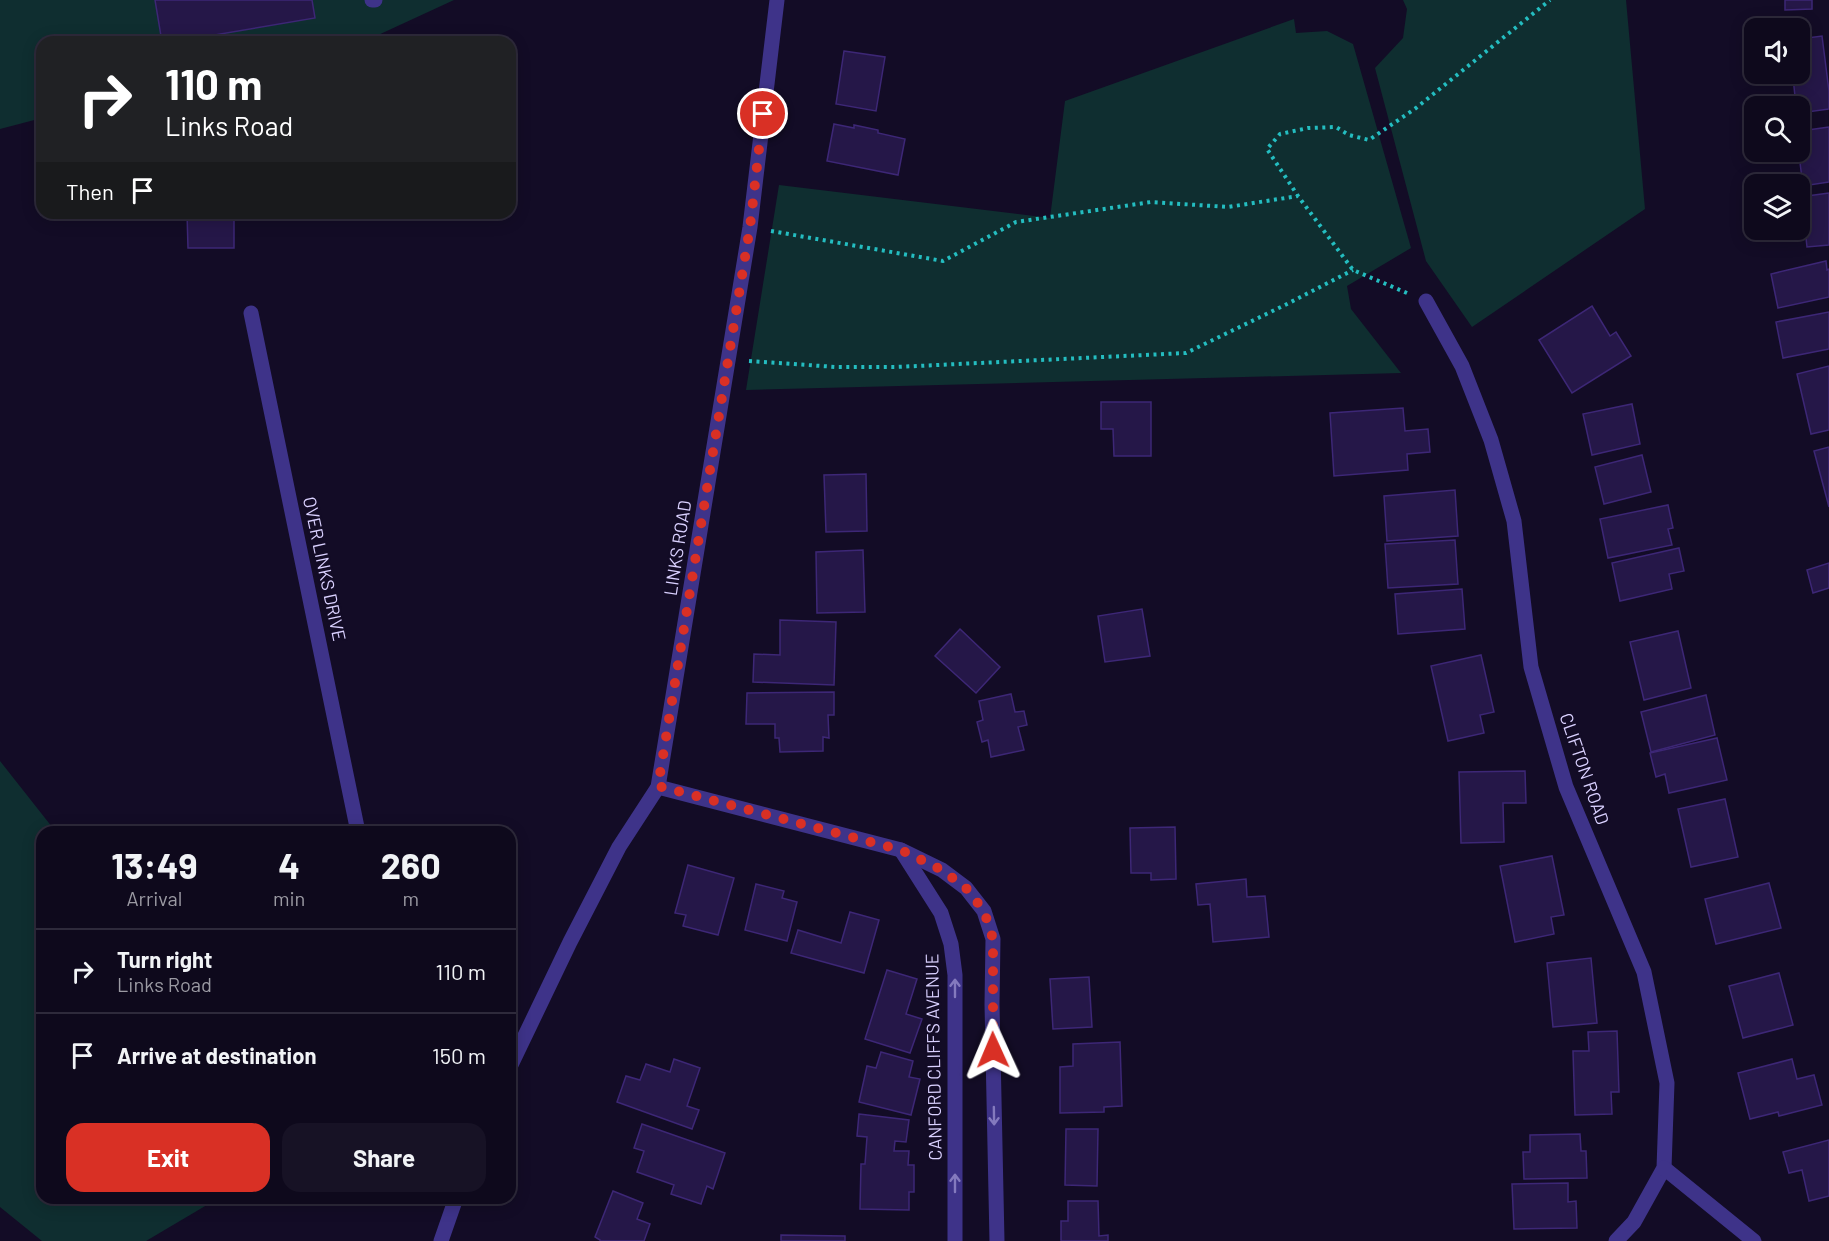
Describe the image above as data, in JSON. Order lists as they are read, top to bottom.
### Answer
{
  "streets": {
    "street": [
      "LINKS ROAD",
      "OVER LINKS DRIVE",
      "CLIFTON ROAD",
      "CANFORD CLIFFS AVENUE"
    ]
  },
  "page": {
    "turn": ["110 m", "Links Road"],
    "then": "Then",
    "eta": [
      "13:49",
      "Arrival",
      "4",
      "min",
      "260",
      "m"
    ],
    "list": [
      {
        "name": "Turn right",
        "note": "Links Road",
        "value": "110 m"
      },
      {
        "name": "Arrive at destination",
        "value": "150 m"
      }
    ],
    "buttons": ["Exit", "Share"]
  }
}
